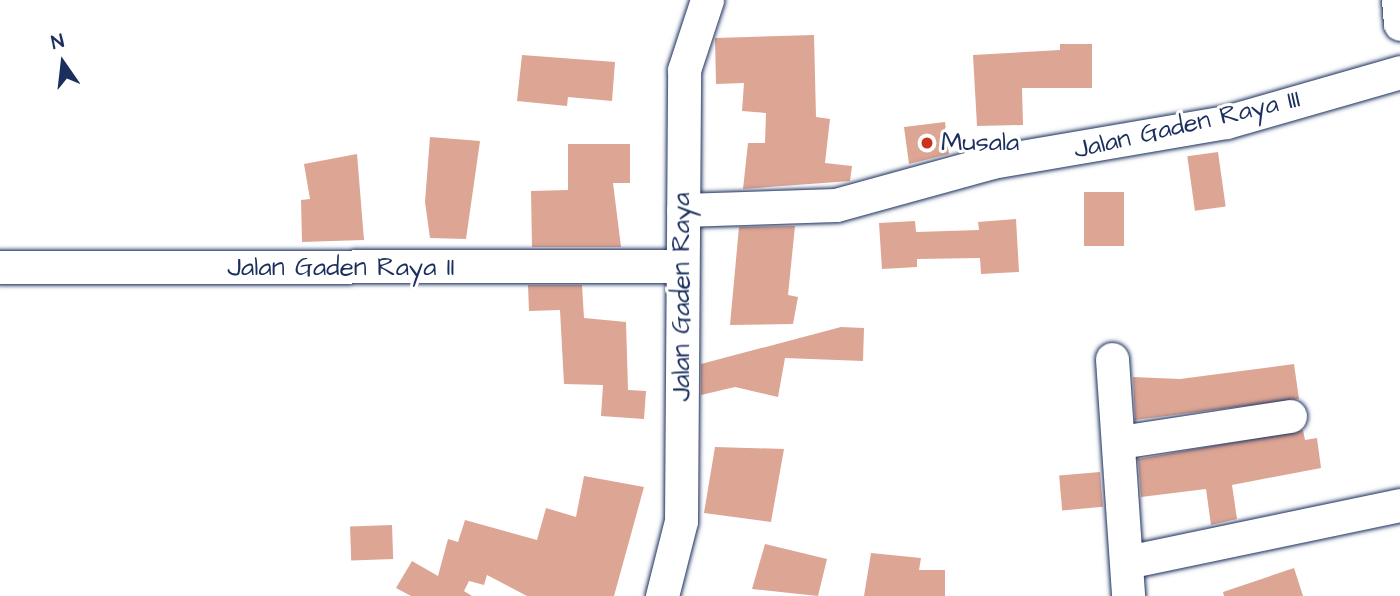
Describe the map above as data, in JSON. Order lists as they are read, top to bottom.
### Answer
{
  "streets": {
    "street": ["Jalan Gaden Raya III", "Jalan Gaden Raya II", "Jalan Gaden Raya"]
  },
  "crossings": [
    ["Jalan Gaden Raya III", "Jalan Gaden Raya"],
    ["Jalan Gaden Raya II", "Jalan Gaden Raya"]
  ],
  "places": ["Musala"],
  "north": "top"
}
